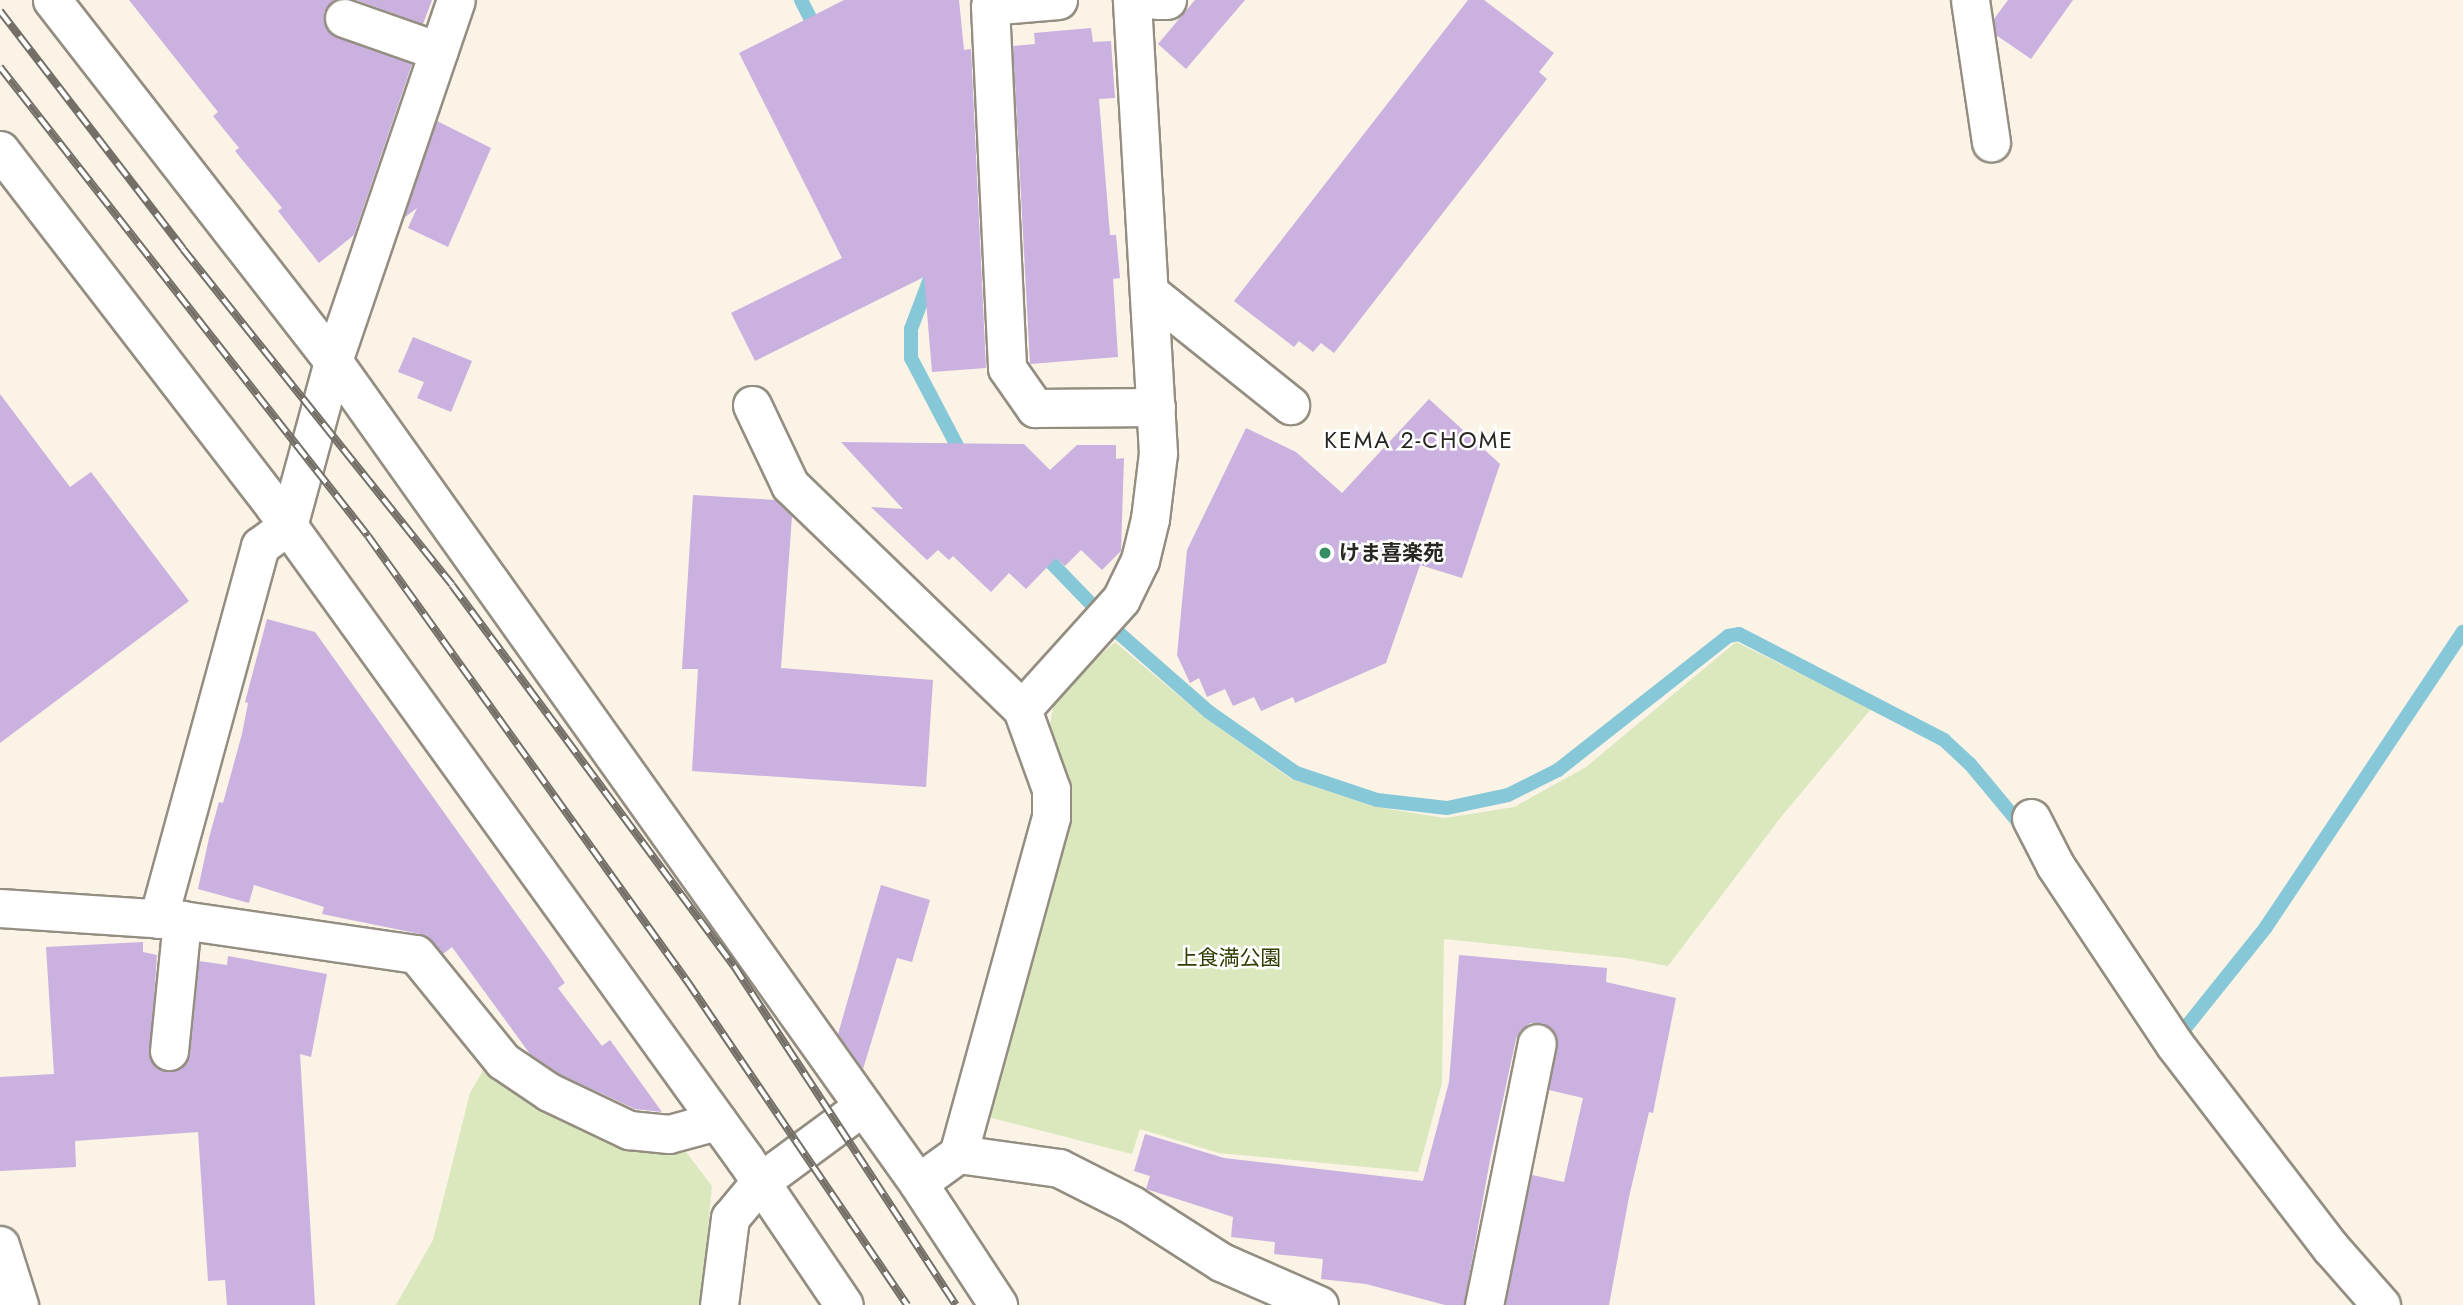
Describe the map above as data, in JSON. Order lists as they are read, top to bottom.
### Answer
{
  "districts": ["KEMA 2-CHOME"],
  "parks": ["上食満公園"],
  "places": ["けま喜楽苑"]
}
